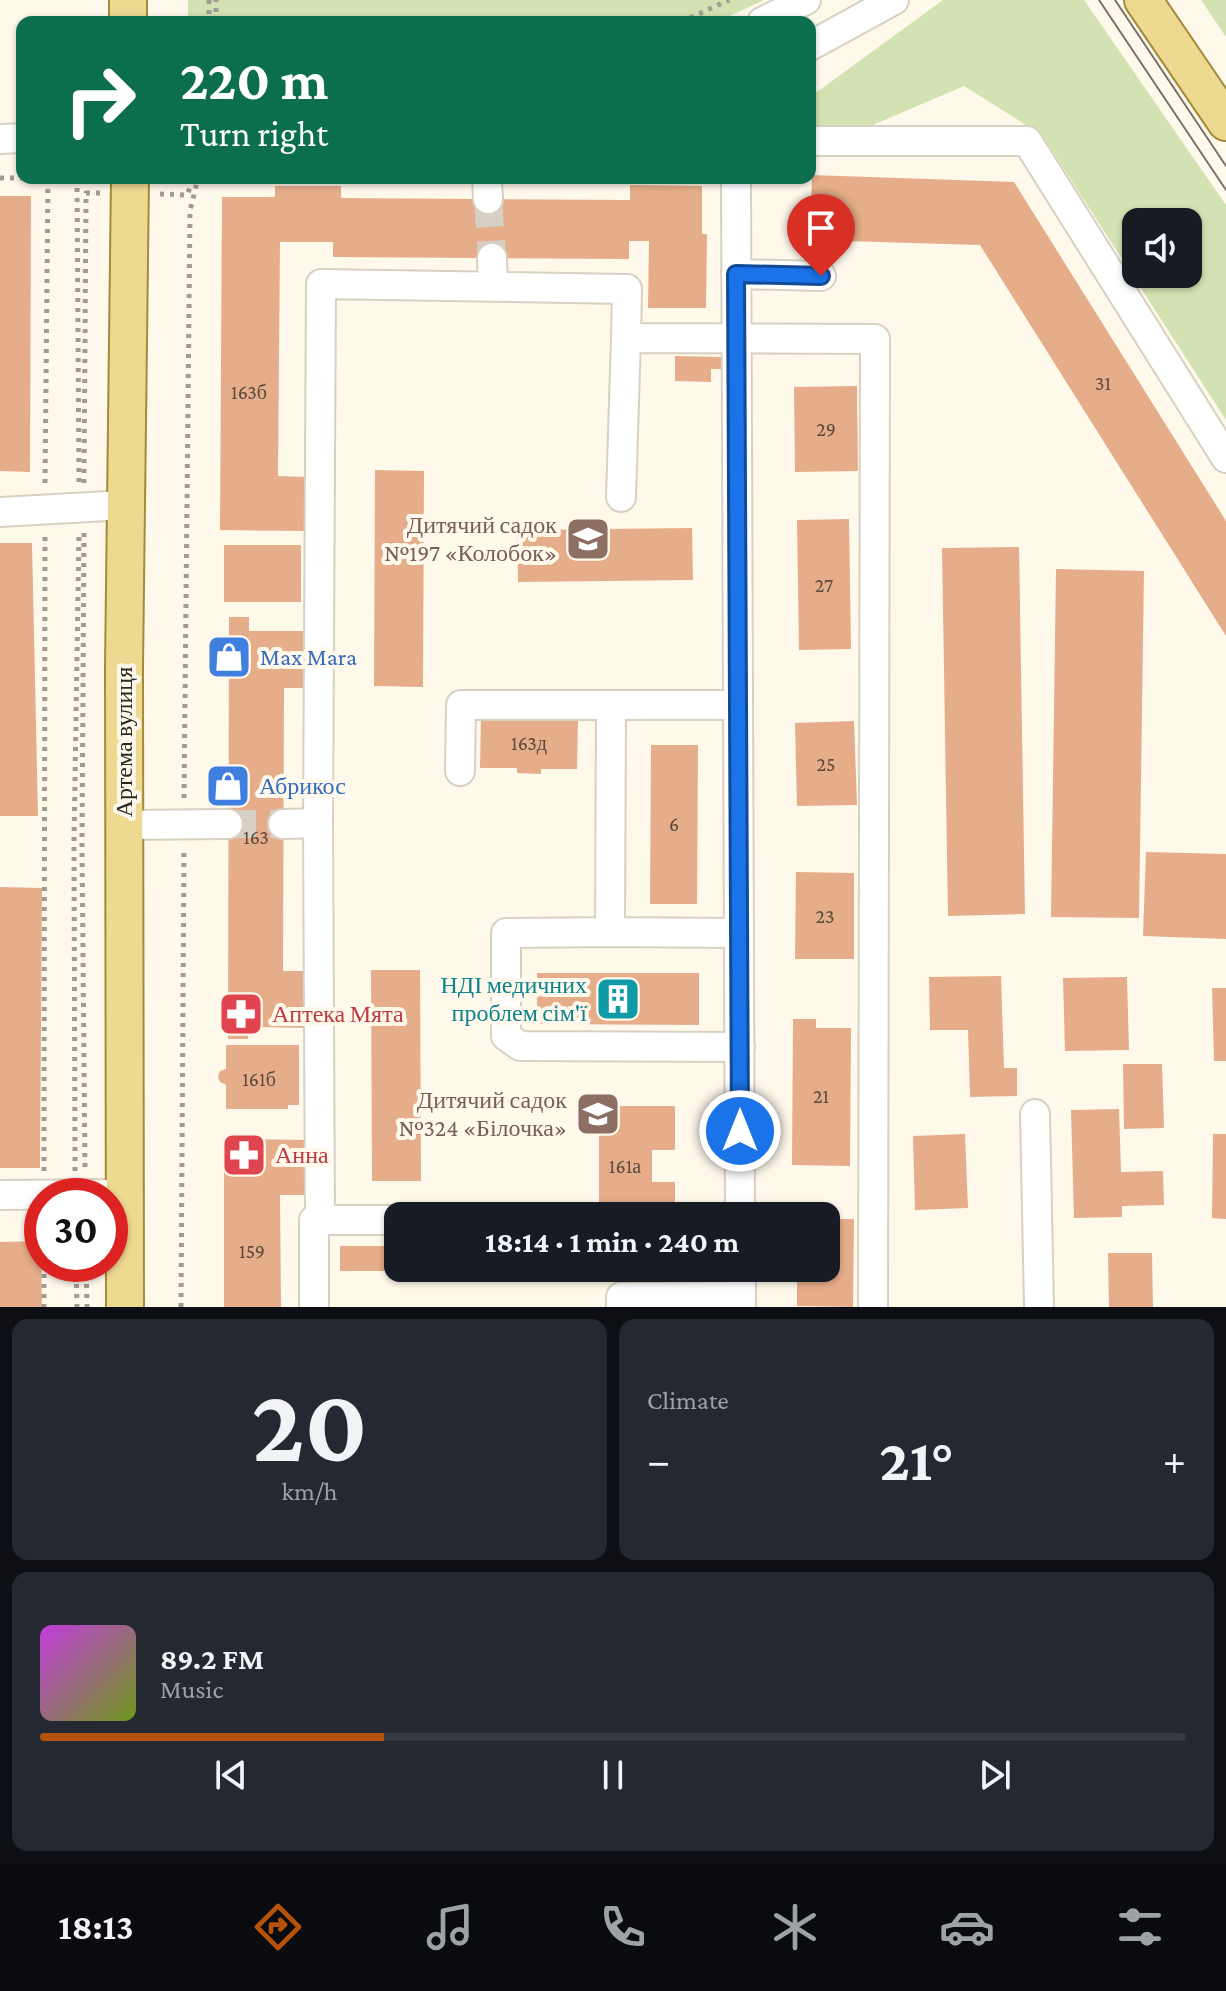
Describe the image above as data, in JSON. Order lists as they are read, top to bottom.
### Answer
{
  "streets": {
    "main road": ["Артема вулиця"]
  },
  "places": {
    "school or university": ["Дитячий садок №197 «Колобок»", "Дитячий садок №324 «Білочка»"],
    "shop": ["Max Mara", "Абрикос"],
    "building": ["НДІ медичних проблем сім'ї"],
    "pharmacy": ["Аптека Мята", "Анна"]
  },
  "house_numbers": [
    "31",
    "163б",
    "29",
    "27",
    "163д",
    "25",
    "6",
    "163",
    "23",
    "161б",
    "21",
    "161а",
    "159"
  ],
  "page": {
    "turn": ["220 m", "Turn right"],
    "limit": "30",
    "trip": "18:14 · 1 min · 240 m",
    "tile": [
      ["20", "km/h"],
      "Climate"
    ],
    "heat": ["−", "21°", "+"],
    "song": ["89.2 FM", "Music"],
    "tabs": "18:13"
  }
}
